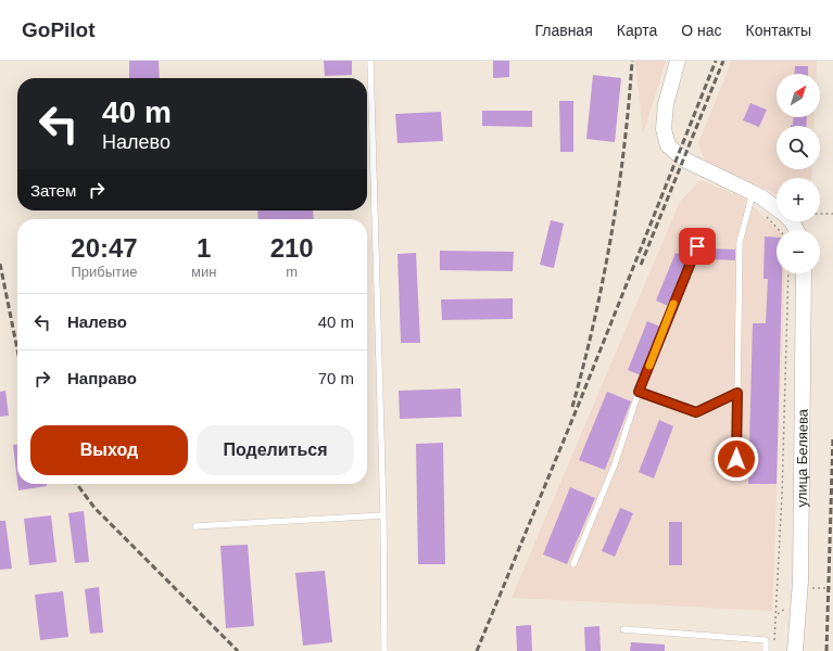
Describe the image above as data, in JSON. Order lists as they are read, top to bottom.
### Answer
{
  "streets": {
    "street": ["улица Беляева"]
  },
  "north": "top right",
  "page": {
    "header": "GoPilot",
    "nav": [
      "Главная",
      "Карта",
      "О нас",
      "Контакты"
    ],
    "map_buttons": ["+", "−"],
    "turn": ["40 m", "Налево"],
    "then": "Затем",
    "eta": [
      "20:47",
      "Прибытие",
      "1",
      "мин",
      "210",
      "m"
    ],
    "list": [
      {
        "name": "Налево",
        "value": "40 m"
      },
      {
        "name": "Направо",
        "value": "70 m"
      }
    ],
    "buttons": ["Выход", "Поделиться"]
  }
}
